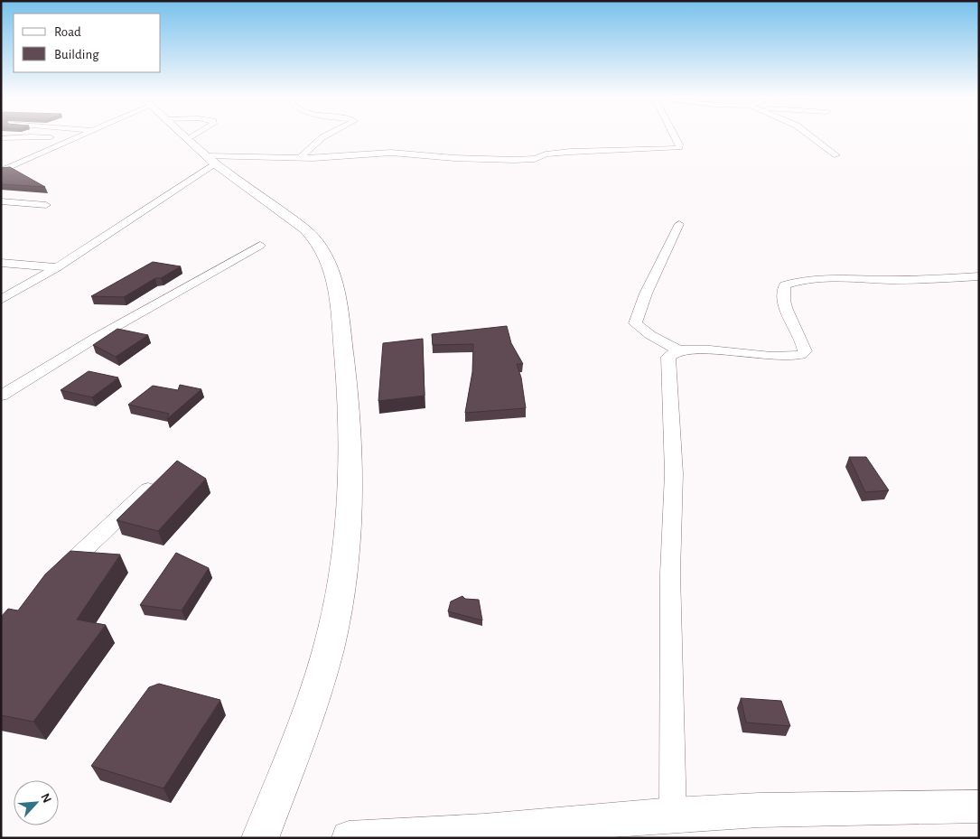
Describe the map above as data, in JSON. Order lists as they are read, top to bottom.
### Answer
{
  "legend": ["Road", "Building"],
  "north": "top right"
}
